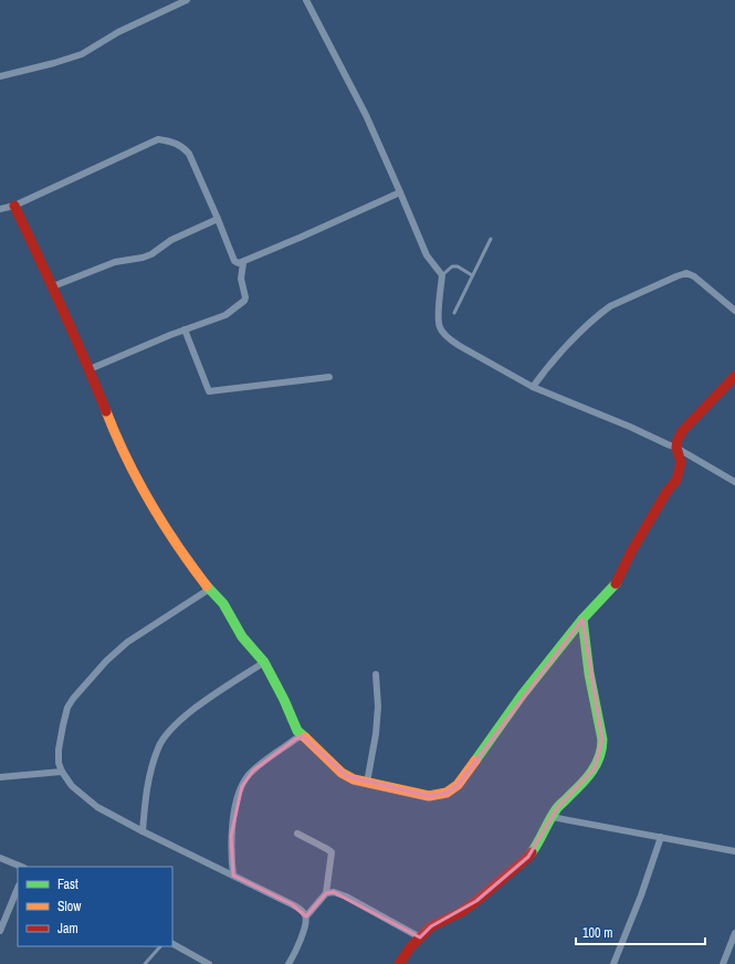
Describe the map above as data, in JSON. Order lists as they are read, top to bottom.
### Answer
{
  "legend": ["Fast", "Slow", "Jam"],
  "scale_bar": "100 m"
}
